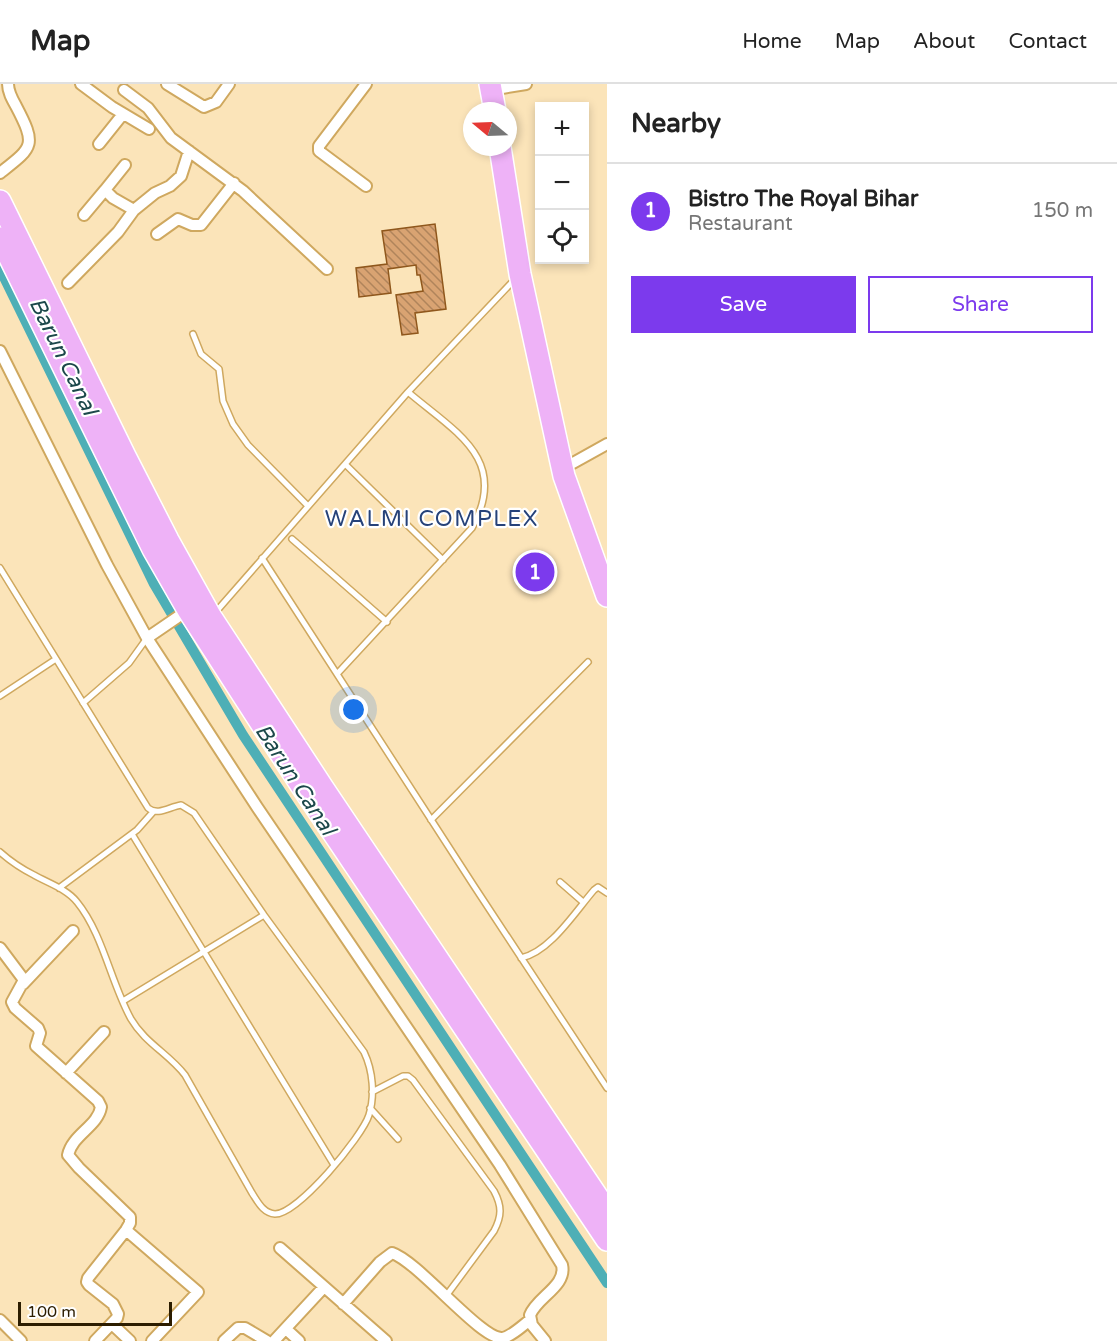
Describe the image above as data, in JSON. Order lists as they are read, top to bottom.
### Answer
{
  "districts": ["WALMI COMPLEX"],
  "water": ["Barun Canal"],
  "scale_bar": "100 m",
  "north": "left",
  "page": {
    "header": "Map",
    "nav": [
      "Home",
      "Map",
      "About",
      "Contact"
    ],
    "heading": "Nearby",
    "map_buttons": ["+", "−"],
    "list": [
      {
        "mark": "1",
        "name": "Bistro The Royal Bihar",
        "note": "Restaurant",
        "value": "150 m"
      }
    ],
    "buttons": ["Save", "Share"],
    "pins": "1",
    "scale": "100 m"
  }
}
